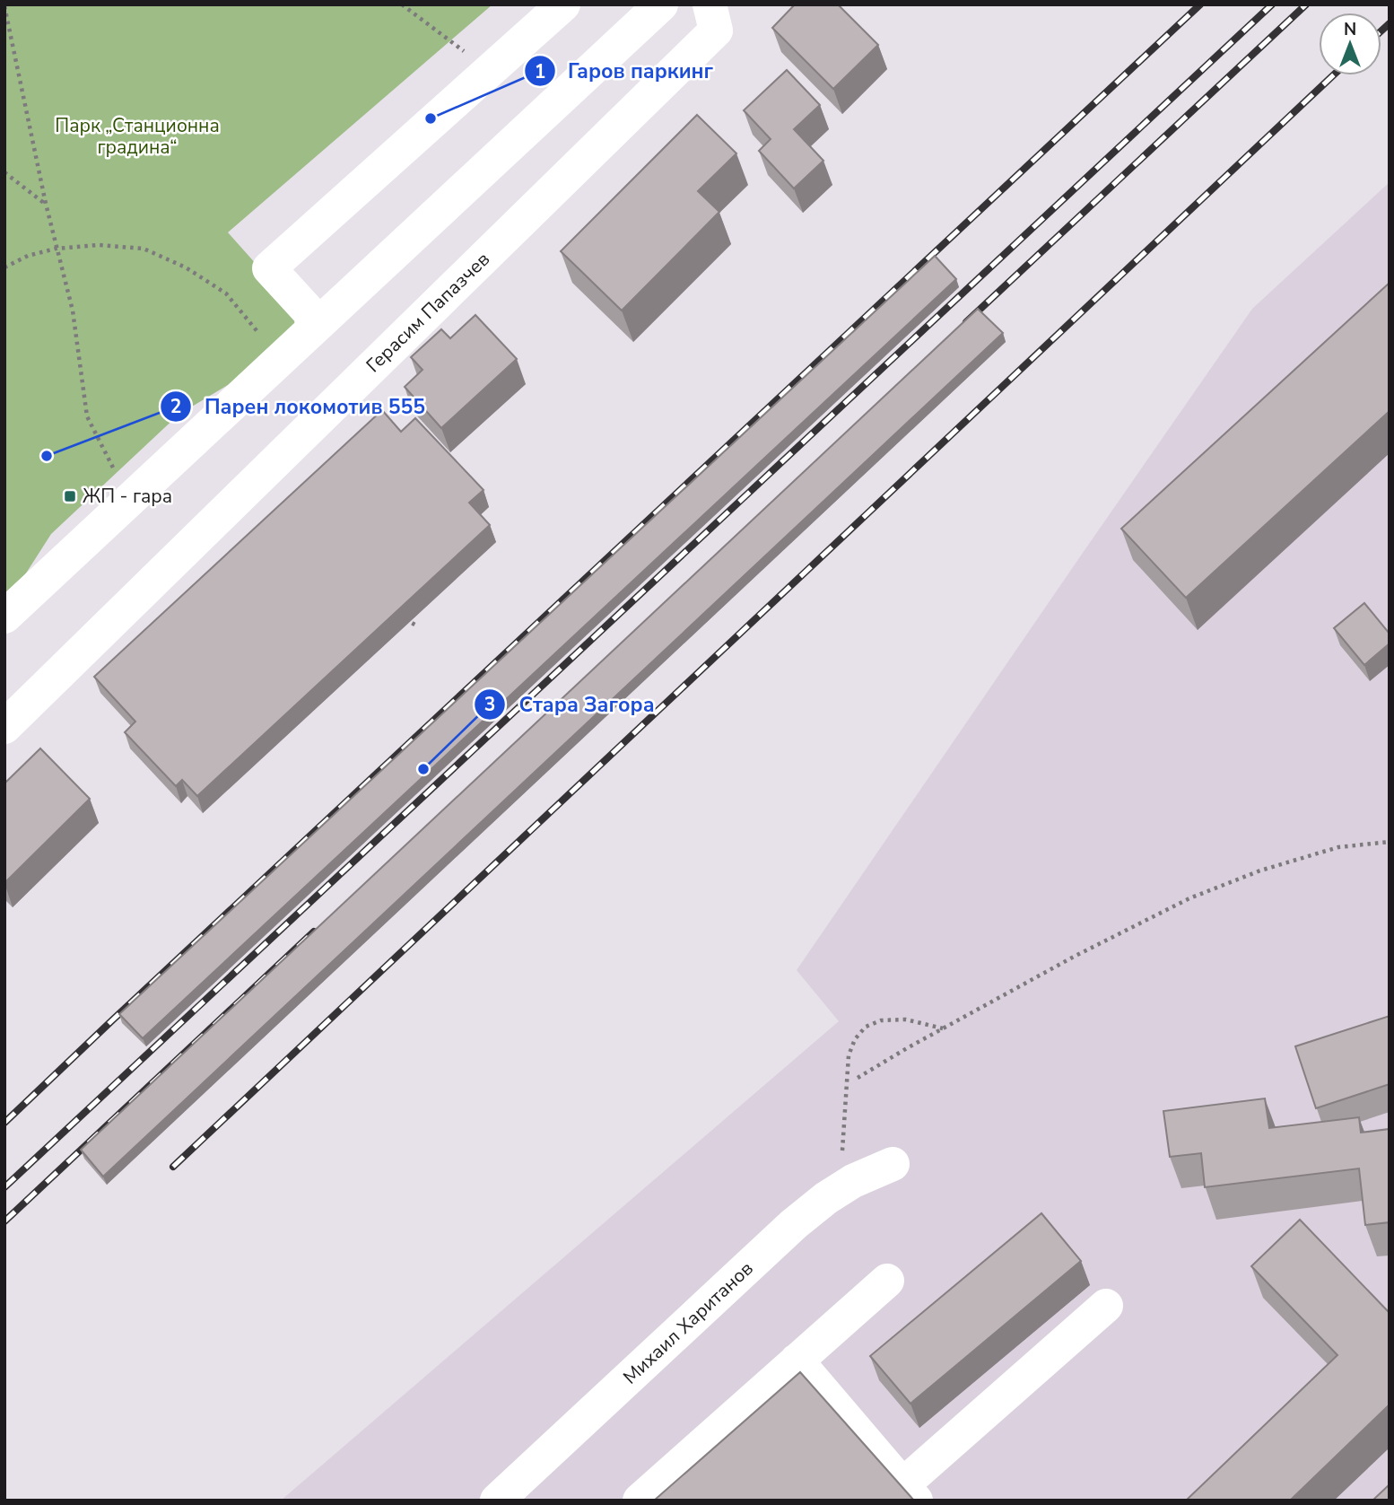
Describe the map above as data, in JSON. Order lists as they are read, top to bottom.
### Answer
{
  "streets": {
    "street": ["Герасим Папазчев", "Михаил Хаританов"]
  },
  "parks": ["Парк „Станционна градина“"],
  "places": {
    "other": ["Гаров паркинг", "Парен локомотив 555", "Стара Загора"],
    "transit": ["ЖП - гара"]
  },
  "north": "top"
}
